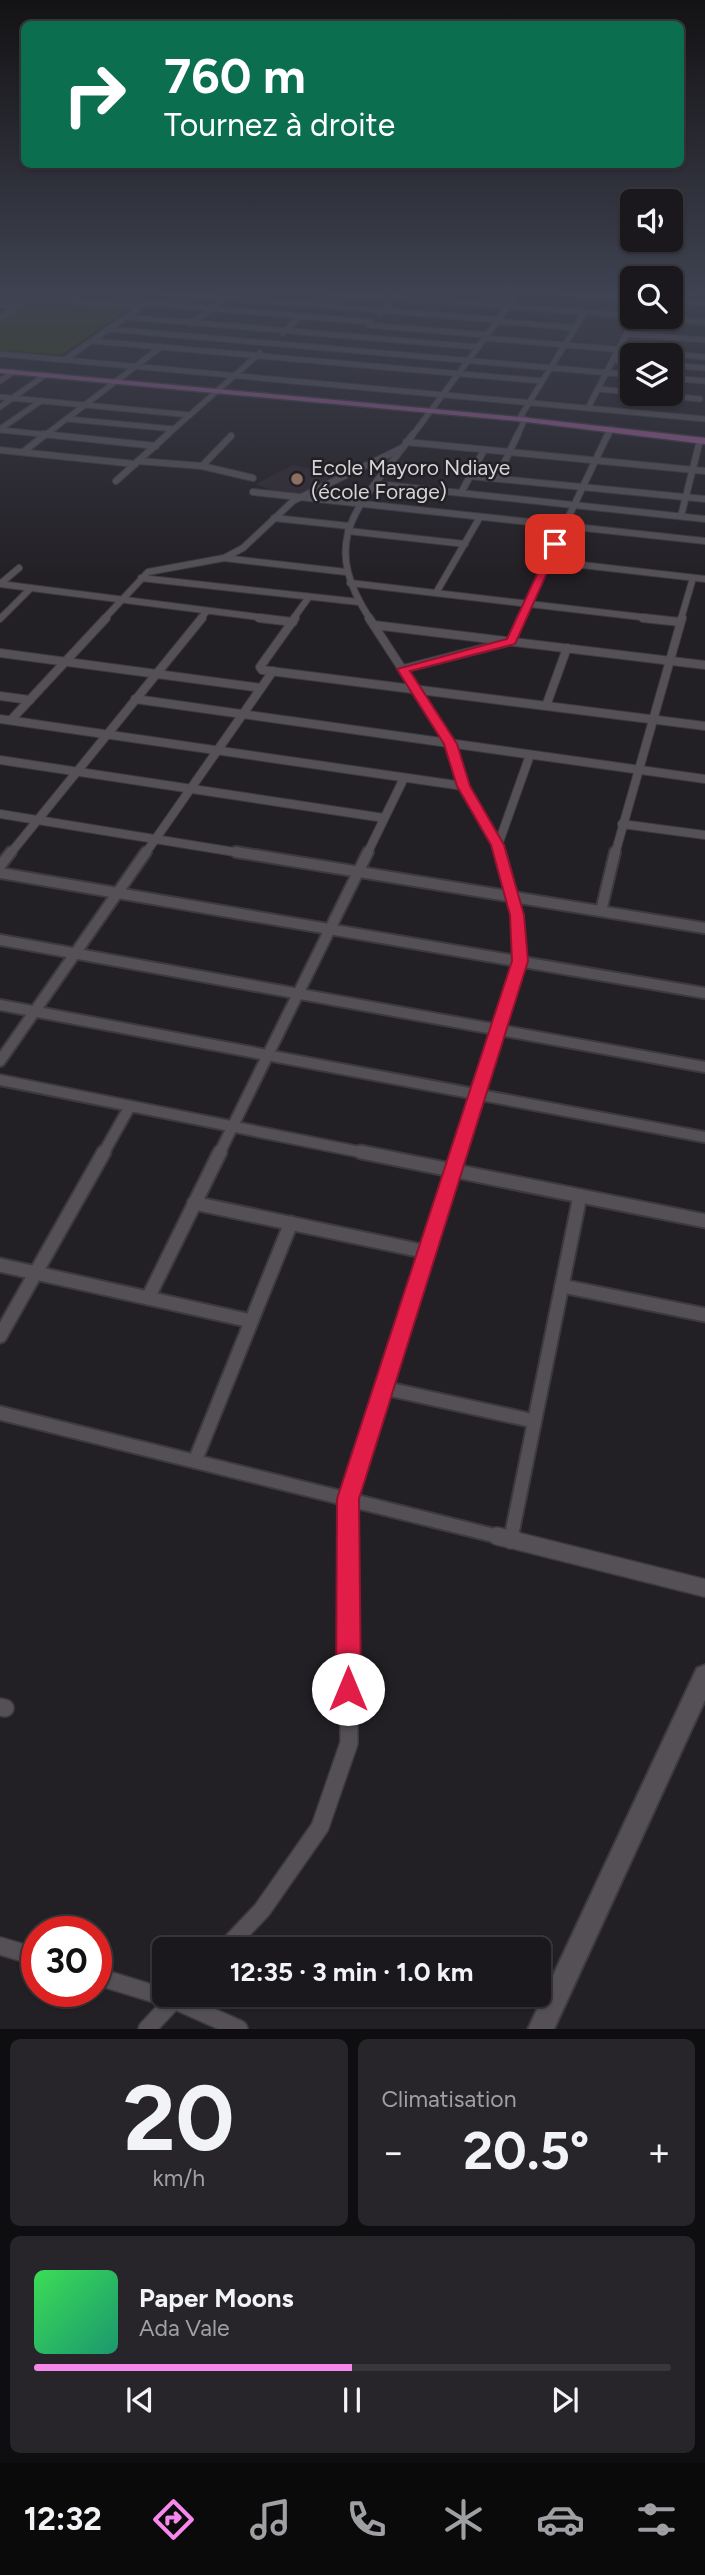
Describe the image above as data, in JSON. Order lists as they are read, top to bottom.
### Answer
{
  "places": ["Ecole Mayoro Ndiaye (école Forage)"],
  "page": {
    "turn": ["760 m", "Tournez à droite"],
    "limit": "30",
    "trip": "12:35 · 3 min · 1.0 km",
    "tile": [
      ["20", "km/h"],
      "Climatisation"
    ],
    "heat": ["−", "20.5°", "+"],
    "song": ["Paper Moons", "Ada Vale"],
    "tabs": "12:32"
  }
}
